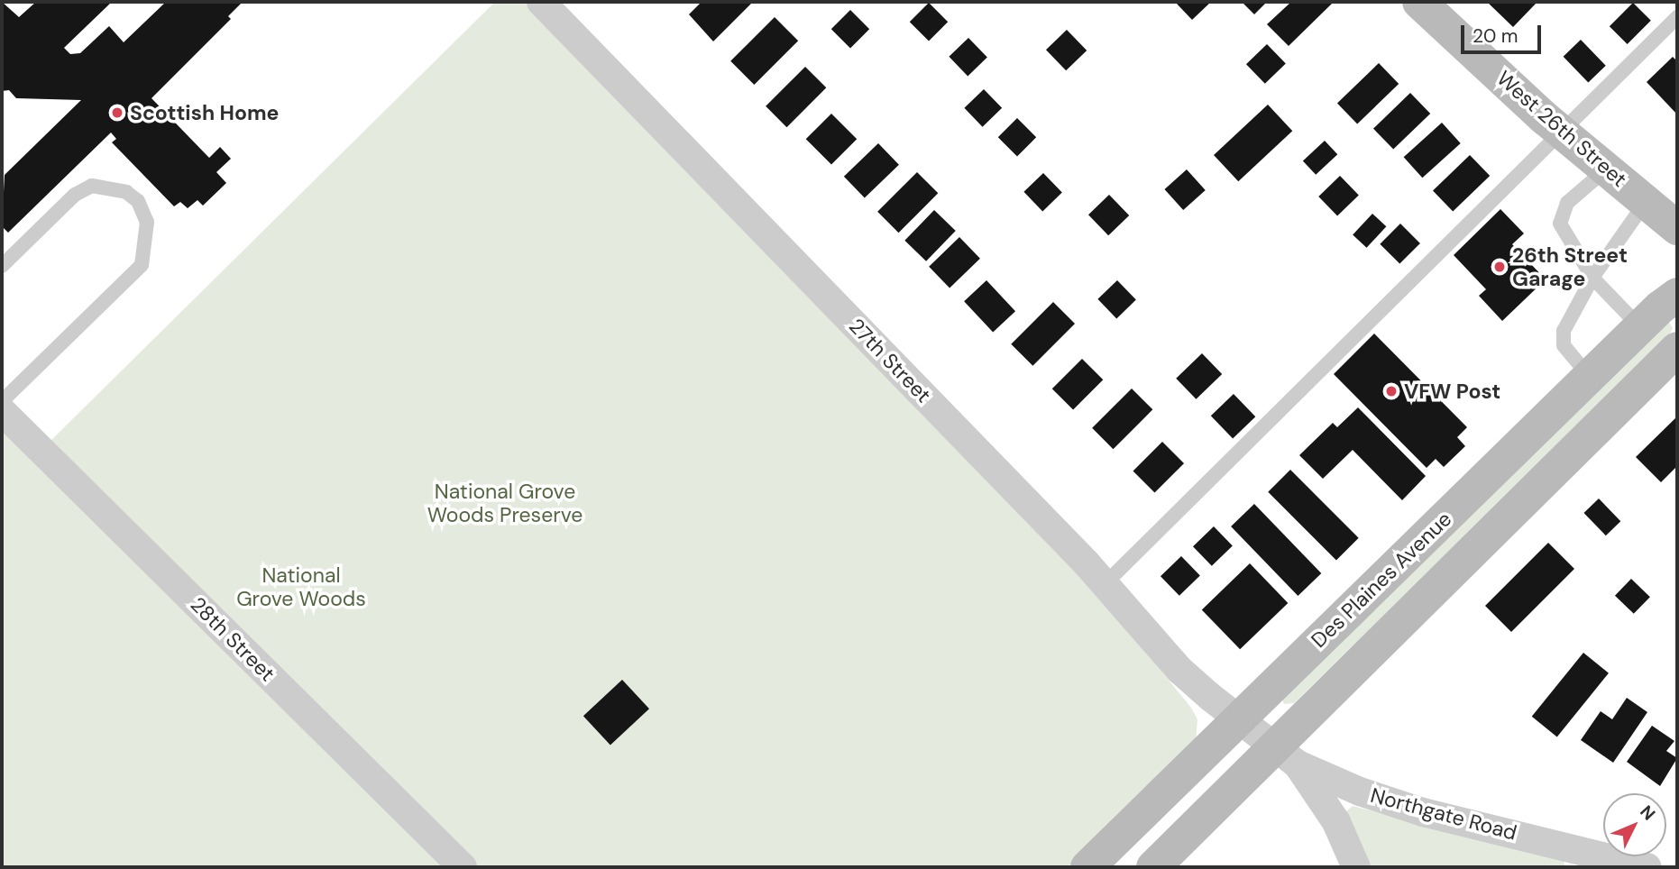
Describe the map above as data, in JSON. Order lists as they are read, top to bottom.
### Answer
{
  "streets": {
    "street": [
      "West 26th Street",
      "27th Street",
      "Des Plaines Avenue",
      "28th Street",
      "Northgate Road"
    ]
  },
  "crossings": [
    ["27th Street", "Des Plaines Avenue"],
    ["27th Street", "Northgate Road"],
    ["Des Plaines Avenue", "Northgate Road"]
  ],
  "parks": ["National Grove Woods Preserve", "National Grove Woods"],
  "places": ["Scottish Home", "26th Street Garage", "VFW Post"],
  "scale_bar": "20 m",
  "north": "top right"
}
